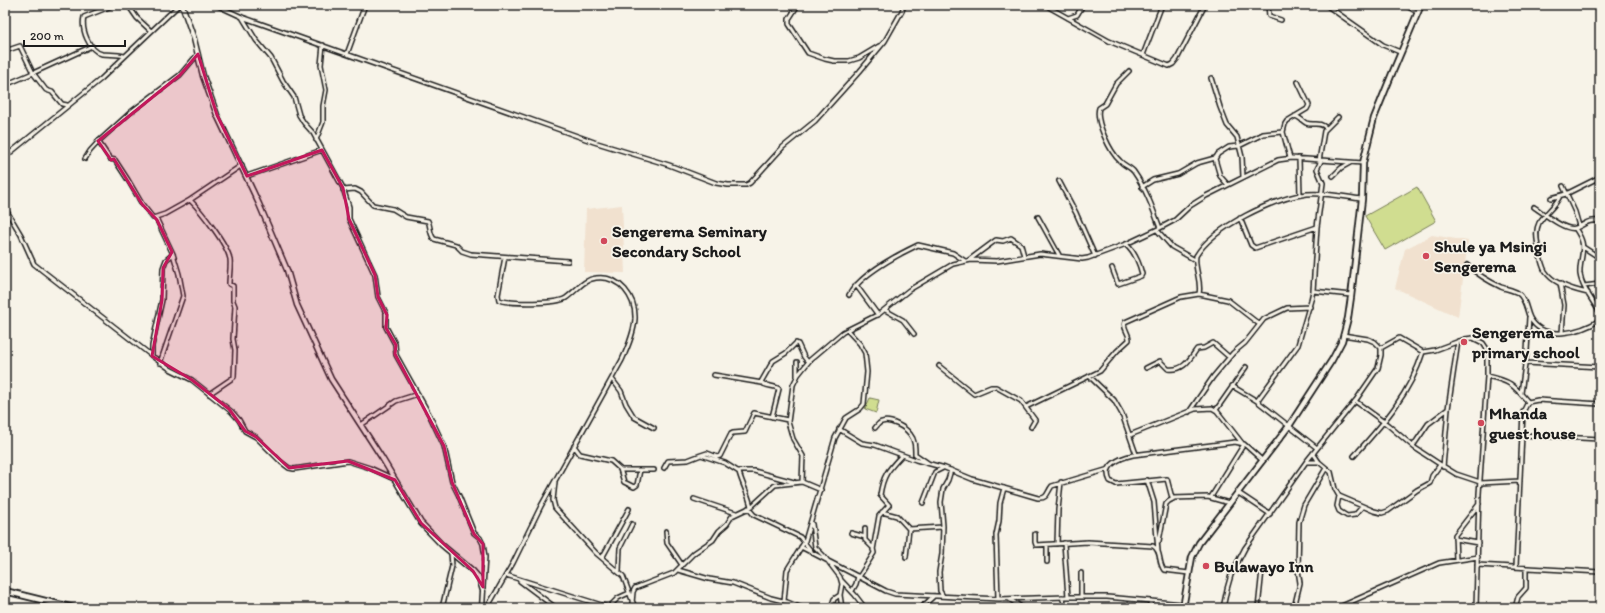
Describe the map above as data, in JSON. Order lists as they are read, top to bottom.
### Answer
{
  "places": [
    "Sengerema Seminary Secondary School",
    "Shule ya Msingi Sengerema",
    "Sengerema primary school",
    "Mhanda guest house",
    "Bulawayo Inn"
  ],
  "scale_bar": "200 m"
}
